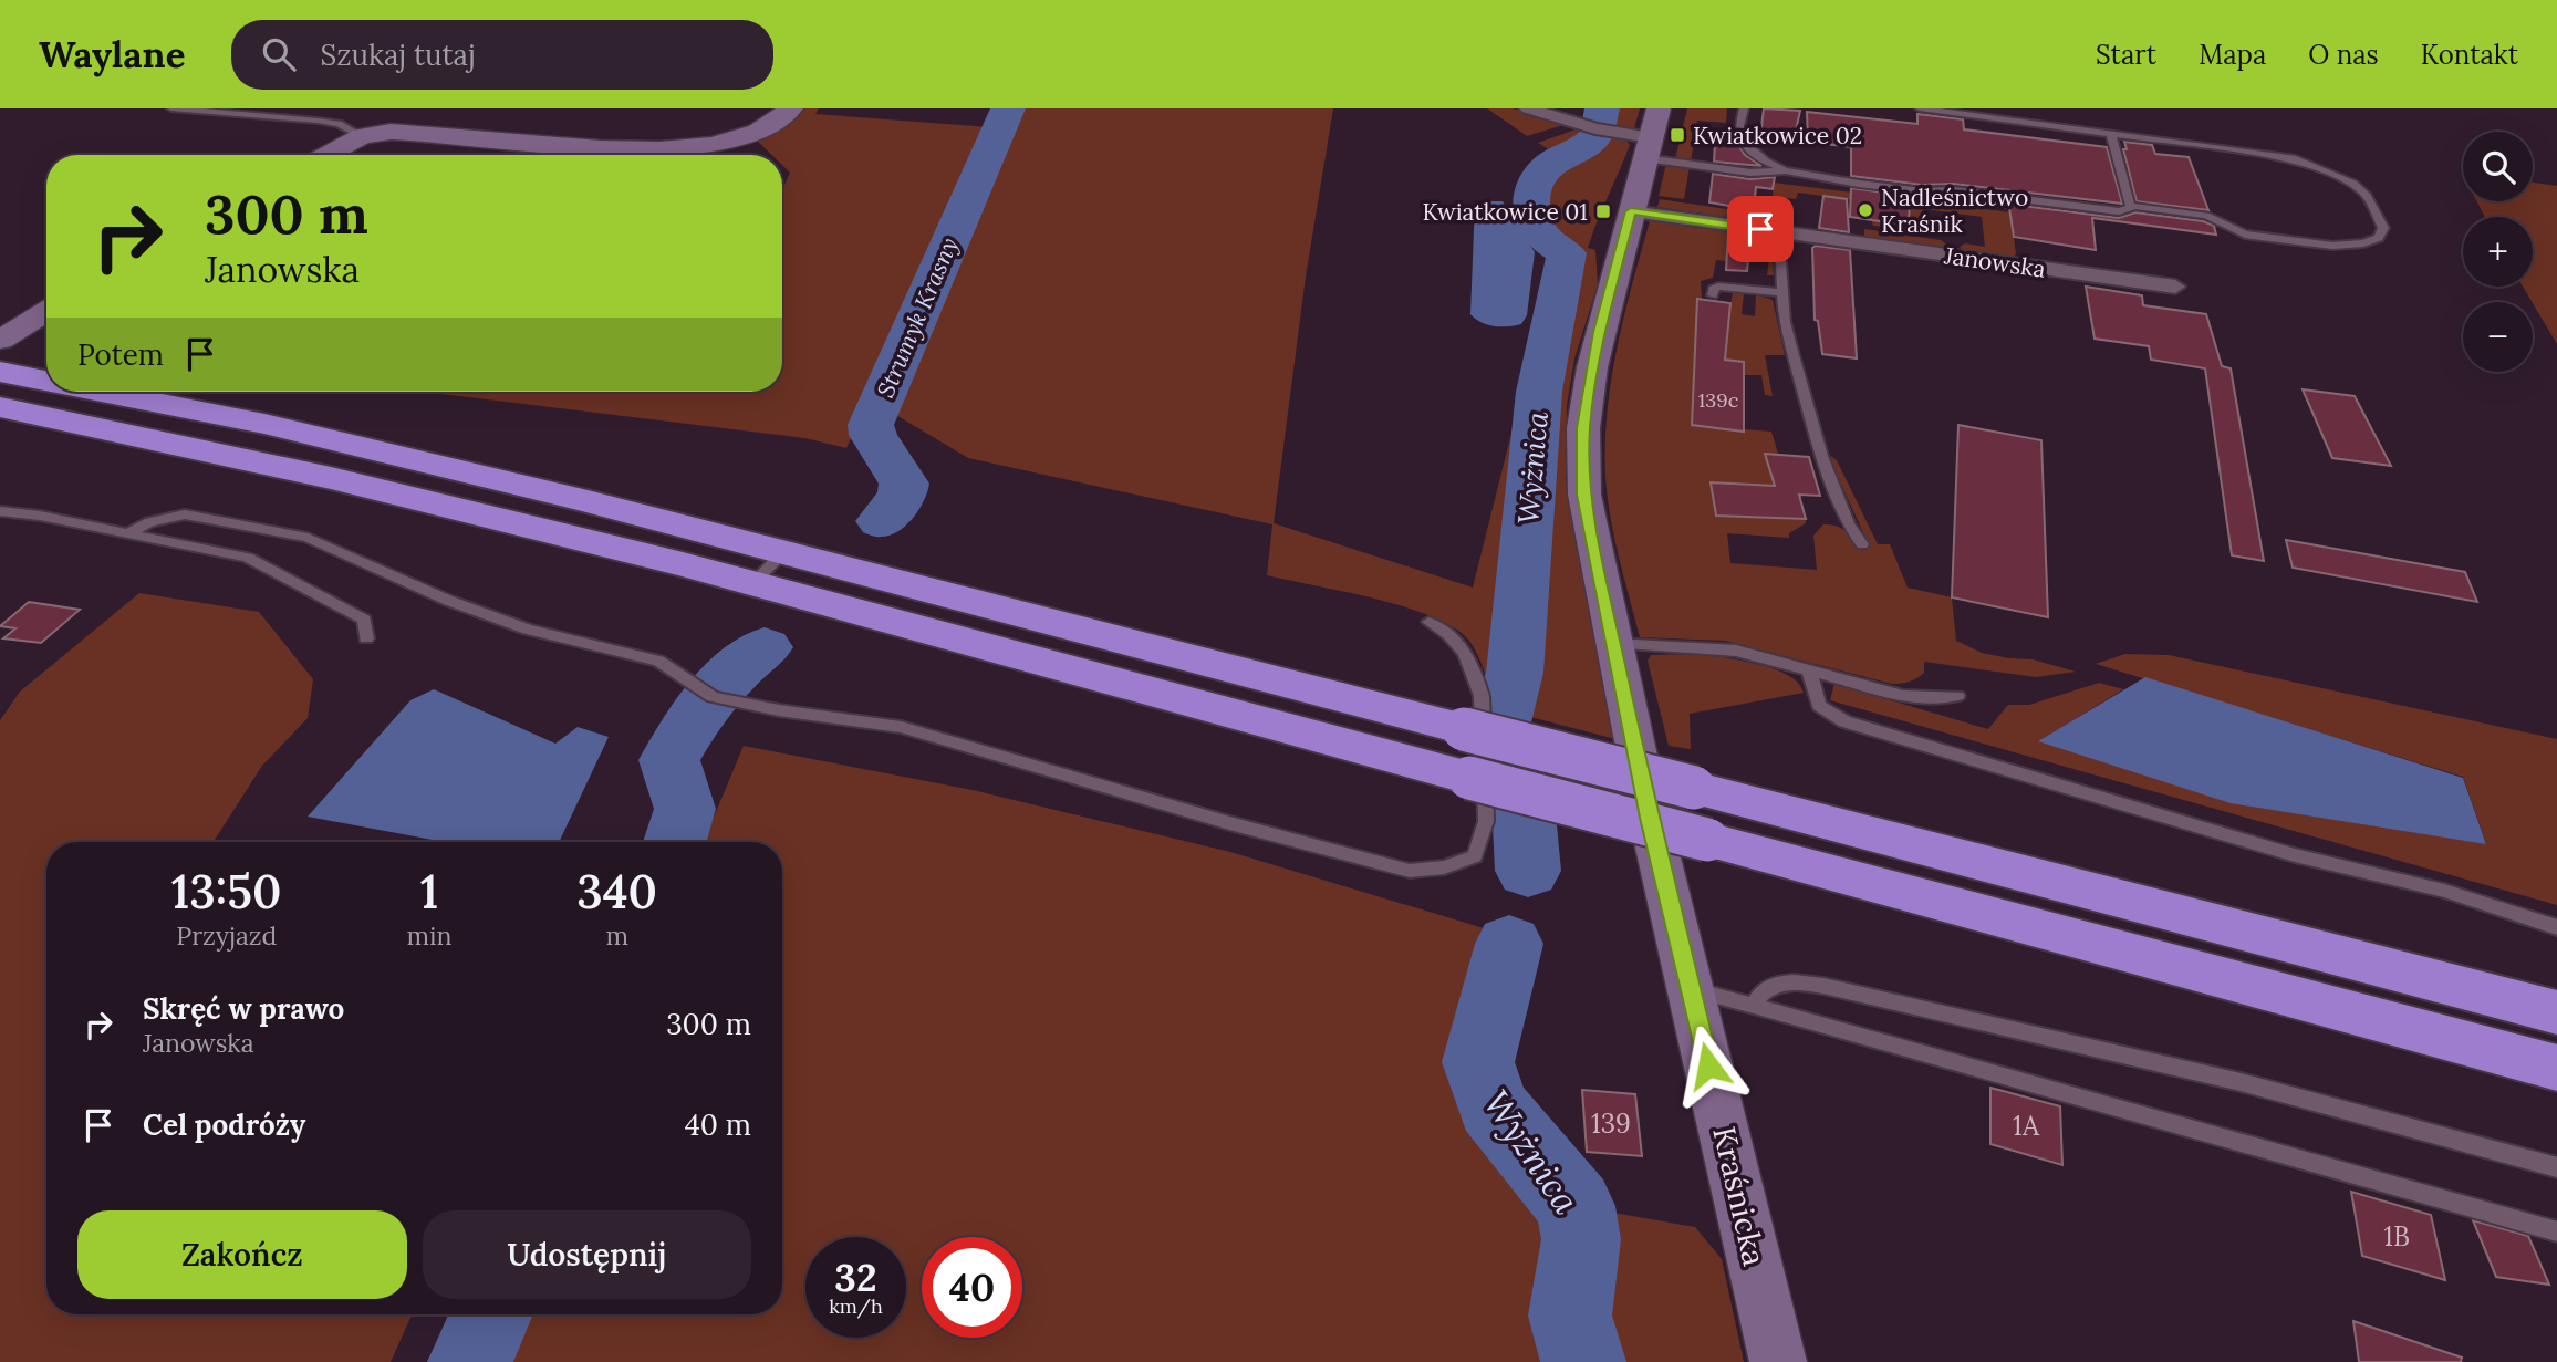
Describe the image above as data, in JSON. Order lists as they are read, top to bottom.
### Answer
{
  "streets": {
    "street": ["Janowska", "Kraśnicka"]
  },
  "water": ["Strumyk Krasny", "Wyżnica"],
  "places": {
    "transit": ["Kwiatkowice 02", "Kwiatkowice 01"],
    "other": ["Nadleśnictwo Kraśnik"]
  },
  "house_numbers": [
    "139c",
    "139",
    "1A",
    "1B"
  ],
  "page": {
    "header": "Waylane",
    "search": "Szukaj tutaj",
    "nav": [
      "Start",
      "Mapa",
      "O nas",
      "Kontakt"
    ],
    "map_buttons": ["+", "−"],
    "turn": ["300 m", "Janowska"],
    "then": "Potem",
    "eta": [
      "13:50",
      "Przyjazd",
      "1",
      "min",
      "340",
      "m"
    ],
    "list": [
      {
        "name": "Skręć w prawo",
        "note": "Janowska",
        "value": "300 m"
      },
      {
        "name": "Cel podróży",
        "value": "40 m"
      }
    ],
    "buttons": ["Zakończ", "Udostępnij"],
    "speed": "32 km/h",
    "limit": "40"
  }
}
